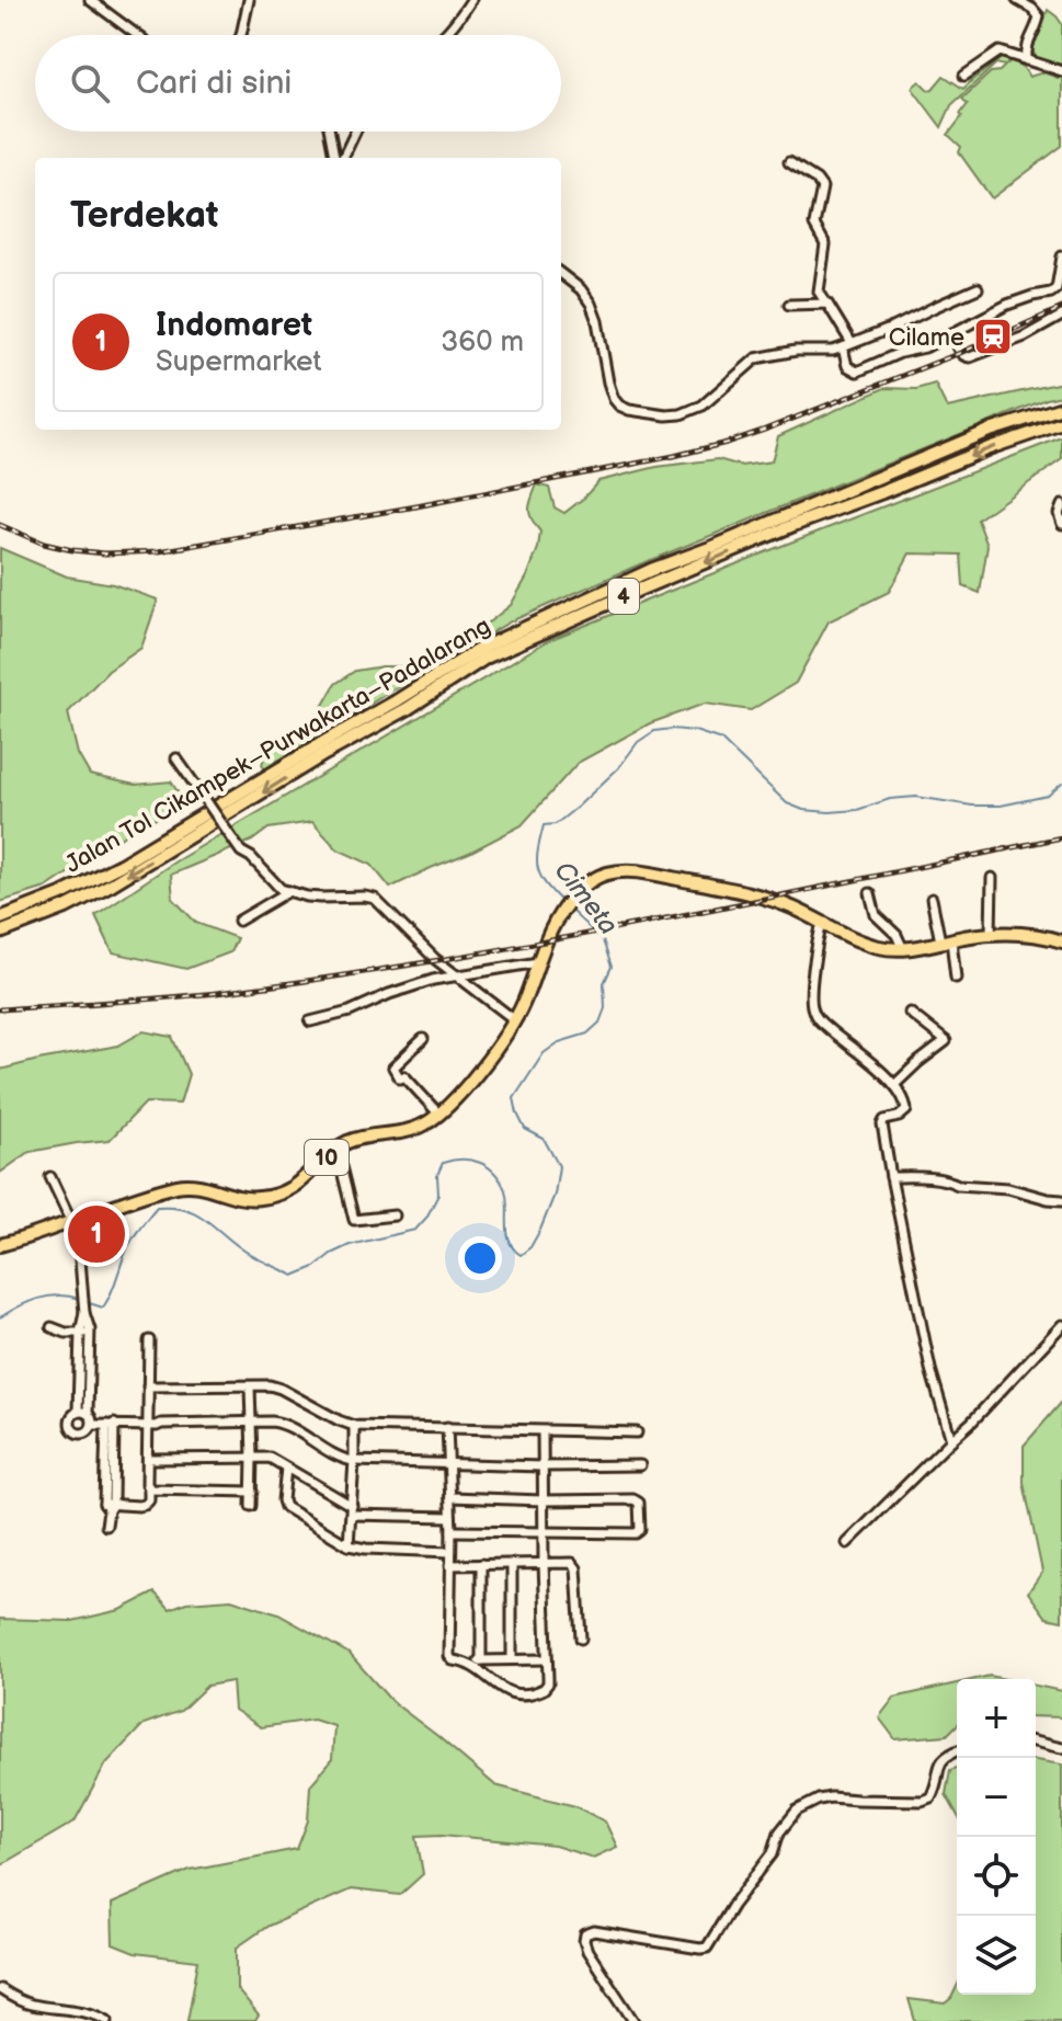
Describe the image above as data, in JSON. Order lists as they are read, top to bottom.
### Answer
{
  "streets": {
    "highway": ["4", "Jalan Tol Cikampek–Purwakarta–Padalarang", "10"]
  },
  "water": ["Cimeta"],
  "places": {
    "station": ["Cilame"]
  },
  "page": {
    "search": "Cari di sini",
    "heading": "Terdekat",
    "list": [
      {
        "mark": "1",
        "name": "Indomaret",
        "note": "Supermarket",
        "value": "360 m"
      }
    ],
    "pins": "1",
    "map_buttons": ["+", "−"]
  }
}
